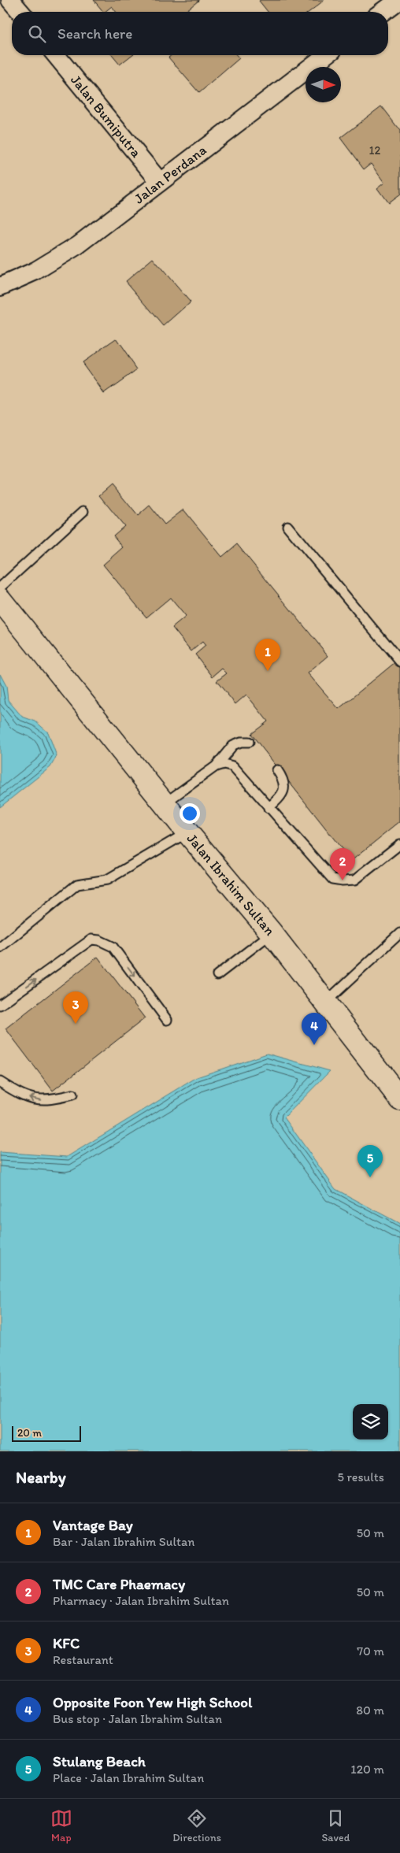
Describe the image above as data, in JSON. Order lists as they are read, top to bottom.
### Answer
{
  "streets": {
    "street": ["Jalan Bumiputra", "Jalan Perdana", "Jalan Ibrahim Sultan"]
  },
  "crossings": [
    ["Jalan Bumiputra", "Jalan Perdana"]
  ],
  "house_numbers": ["12"],
  "scale_bar": "20 m",
  "north": "right",
  "page": {
    "search": "Search here",
    "pins": [
      "1",
      "2",
      "3",
      "4",
      "5"
    ],
    "scale": "20 m",
    "heading": ["Nearby", "5 results"],
    "list": [
      {
        "mark": "1",
        "name": "Vantage Bay",
        "note": "Bar · Jalan Ibrahim Sultan",
        "value": "50 m"
      },
      {
        "mark": "2",
        "name": "TMC Care Phaemacy",
        "note": "Pharmacy · Jalan Ibrahim Sultan",
        "value": "50 m"
      },
      {
        "mark": "3",
        "name": "KFC",
        "note": "Restaurant",
        "value": "70 m"
      },
      {
        "mark": "4",
        "name": "Opposite Foon Yew High School",
        "note": "Bus stop · Jalan Ibrahim Sultan",
        "value": "80 m"
      },
      {
        "mark": "5",
        "name": "Stulang Beach",
        "note": "Place · Jalan Ibrahim Sultan",
        "value": "120 m"
      }
    ],
    "nav": ["Map", "Directions", "Saved"]
  }
}
